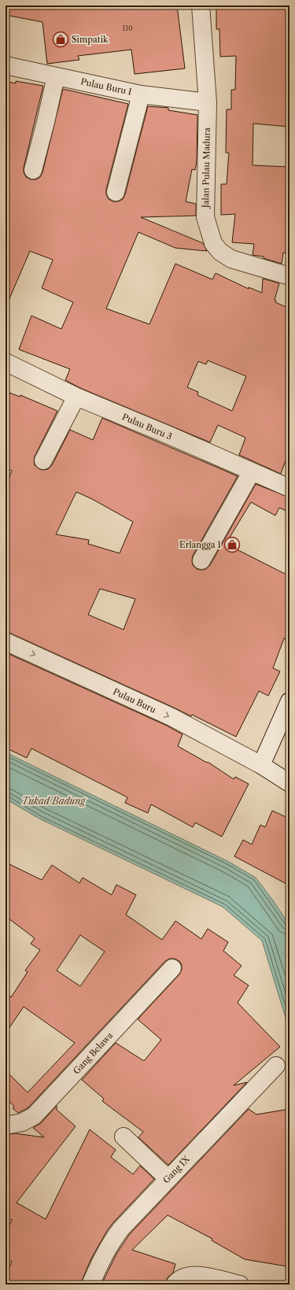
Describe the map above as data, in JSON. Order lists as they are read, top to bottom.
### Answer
{
  "streets": {
    "street": [
      "Pulau Buru I",
      "Jalan Pulau Madura",
      "Pulau Buru 3",
      "Pulau Buru",
      "Gang Belawa",
      "Gang IX"
    ]
  },
  "crossings": [
    ["Pulau Buru I", "Jalan Pulau Madura"]
  ],
  "one_way": ["Pulau Buru"],
  "water": ["Tukad Badung"],
  "places": {
    "shop": ["Simpatik", "Erlangga 1"]
  },
  "house_numbers": ["110"]
}
